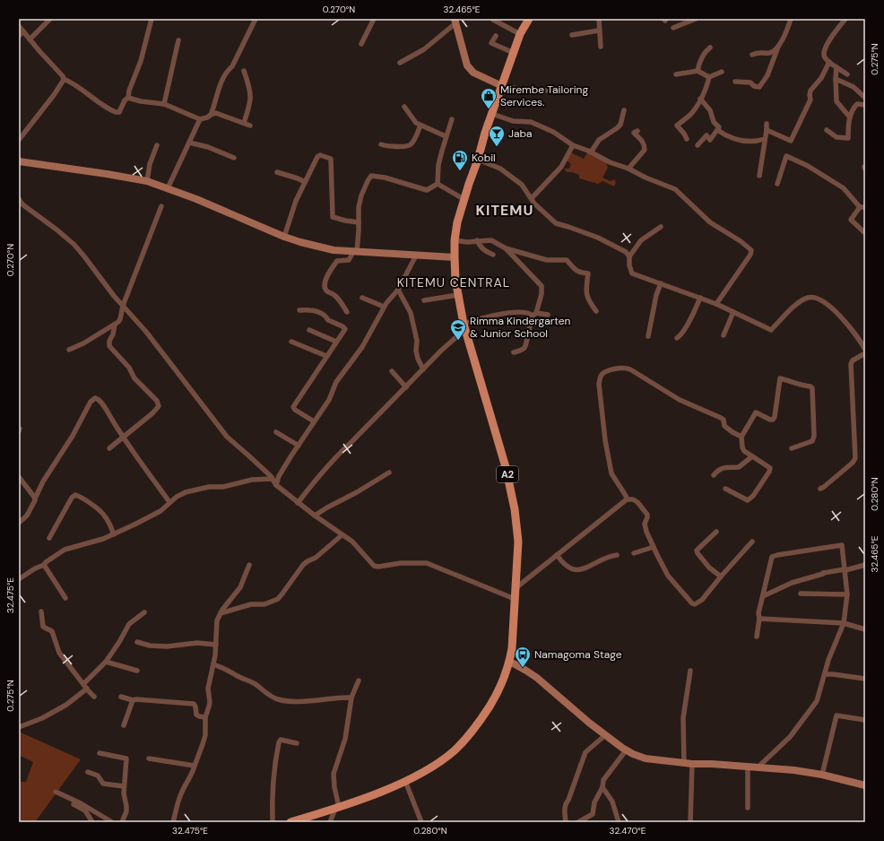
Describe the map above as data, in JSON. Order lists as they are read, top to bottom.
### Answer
{
  "streets": {
    "main road": ["A2"]
  },
  "districts": ["KITEMU", "KITEMU CENTRAL"],
  "places": {
    "shop": ["Mirembe Tailoring Services."],
    "bar": ["Jaba"],
    "fuel station": ["Kobil"],
    "school or university": ["Rimma Kindergarten & Junior School"],
    "bus stop": ["Namagoma Stage"]
  },
  "coordinates": [
    "0.270°N",
    "32.465°E",
    "0.275°N",
    "0.280°N",
    "32.475°E",
    "32.470°E"
  ]
}
